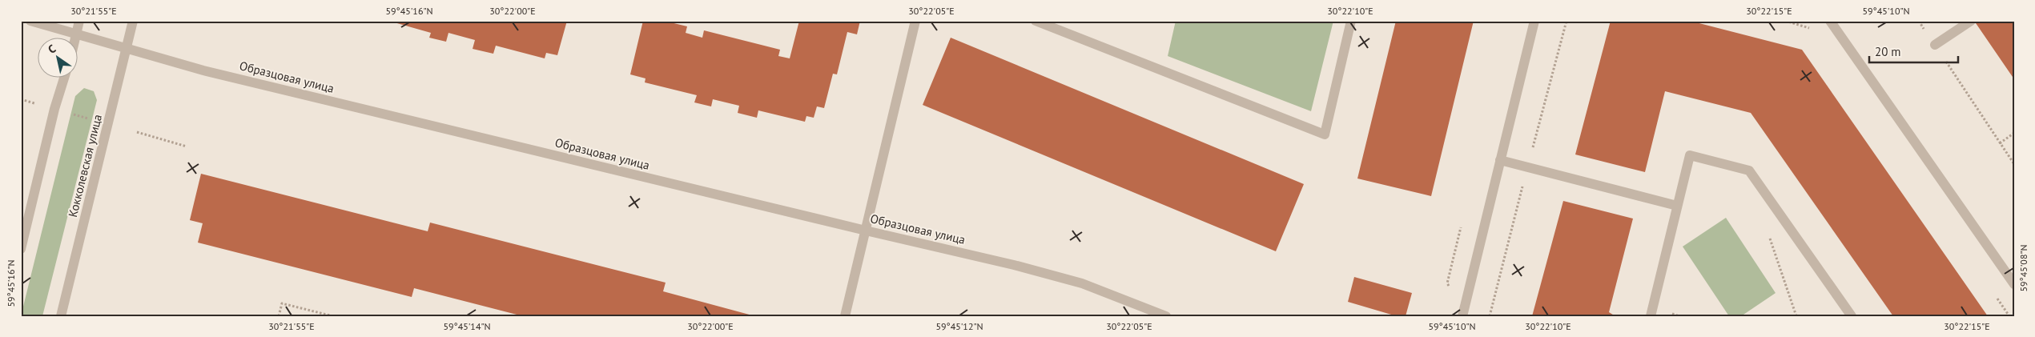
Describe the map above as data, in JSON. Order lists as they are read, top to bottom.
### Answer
{
  "streets": {
    "street": ["Образцовая улица", "Кокколевская улица"]
  },
  "crossings": [
    ["Образцовая улица", "Кокколевская улица"]
  ],
  "scale_bar": "20 m",
  "north": "top left",
  "coordinates": [
    "30°21'55\"E",
    "59°45'16\"N",
    "30°22'00\"E",
    "30°22'05\"E",
    "30°22'10\"E",
    "30°22'15\"E",
    "59°45'10\"N",
    "59°45'08\"N",
    "59°45'14\"N",
    "59°45'12\"N"
  ]
}
